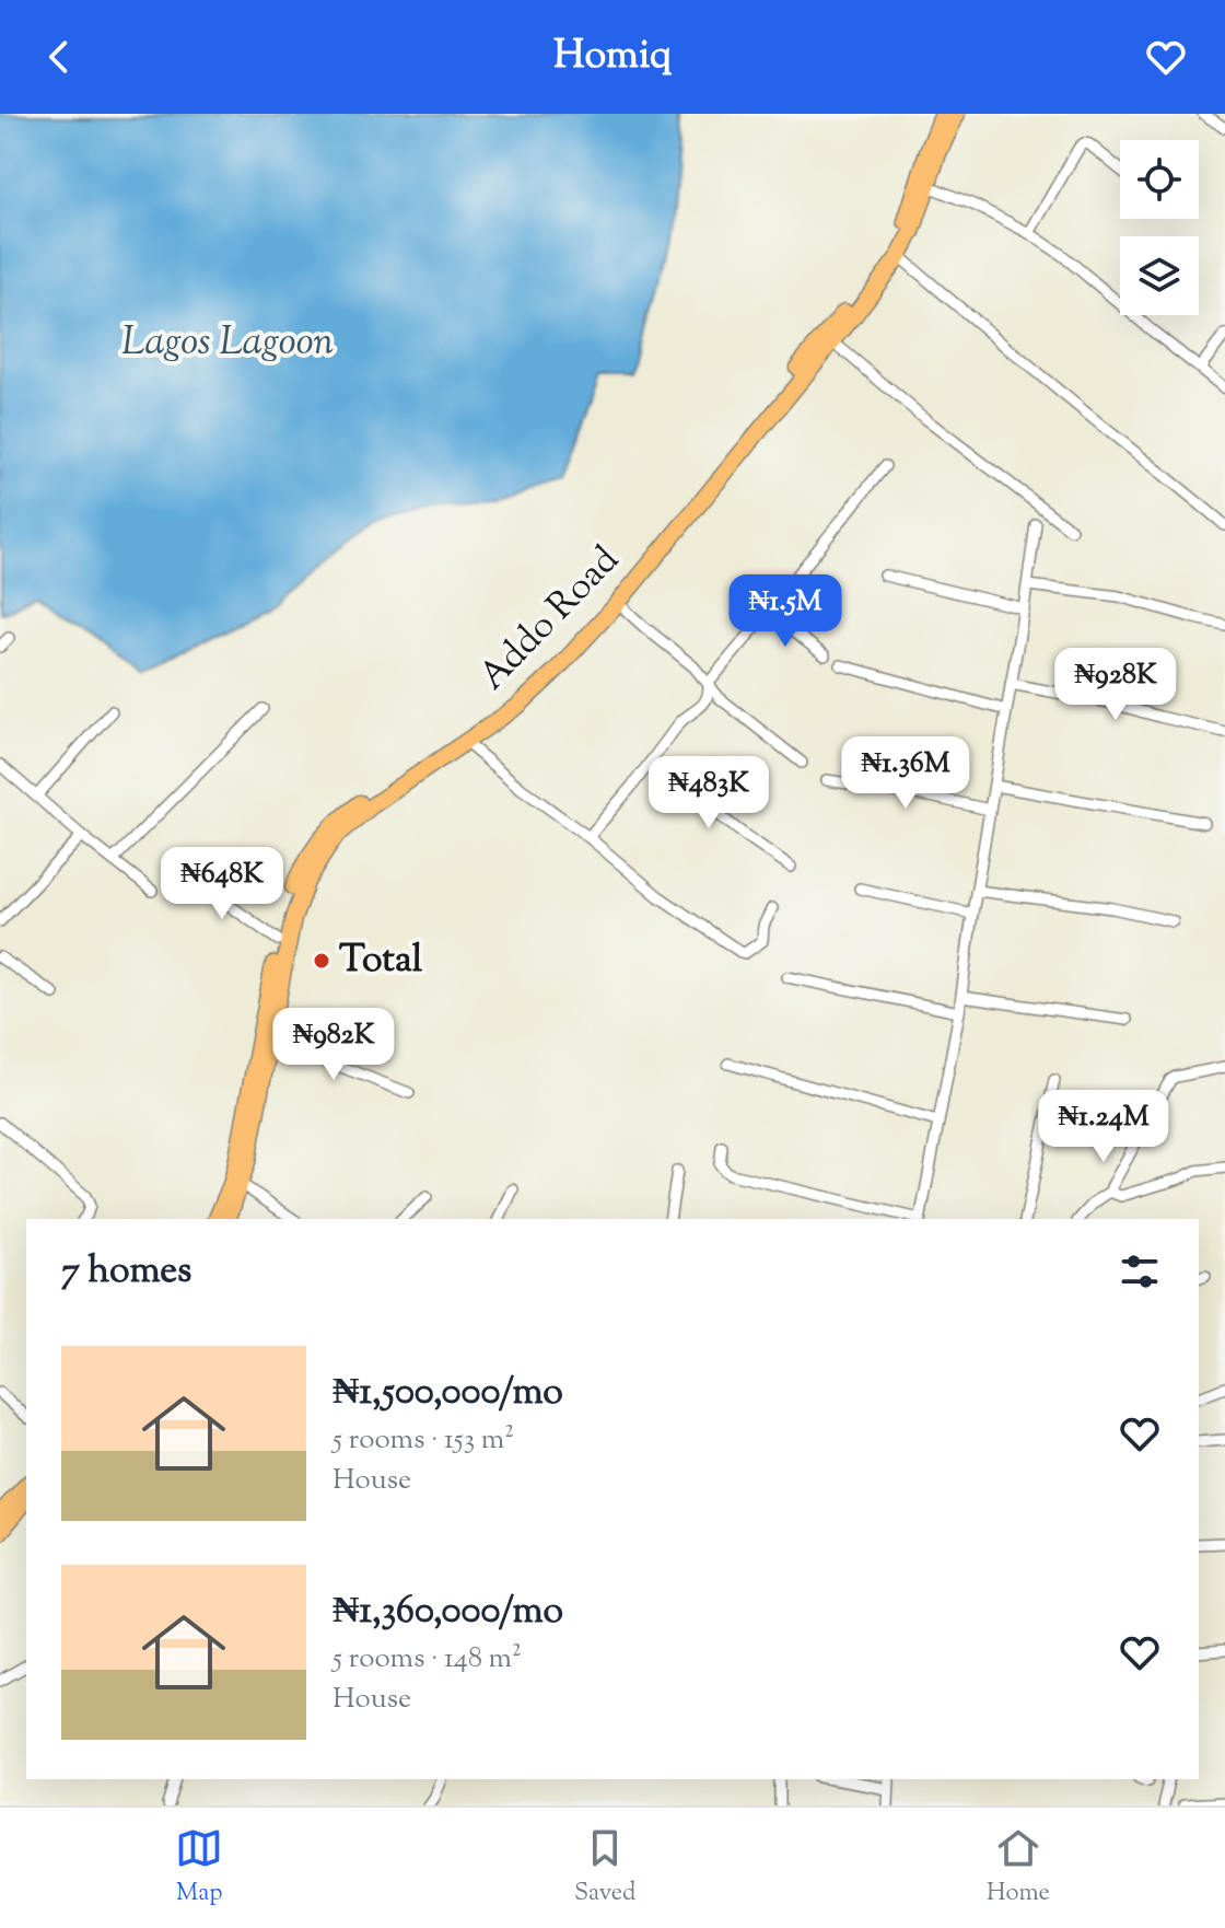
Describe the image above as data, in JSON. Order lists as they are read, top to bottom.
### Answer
{
  "streets": {
    "main road": ["Addo Road"]
  },
  "water": ["Lagos Lagoon"],
  "places": ["Total"],
  "page": {
    "header": "Homiq",
    "price": [
      "₦1.5M",
      "₦928K",
      "₦1.36M",
      "₦483K",
      "₦648K",
      "₦982K",
      "₦1.24M"
    ],
    "heading": "7 homes",
    "list": [
      {
        "name": "₦1,500,000/mo",
        "note": "5 rooms · 153 m² · House"
      },
      {
        "name": "₦1,360,000/mo",
        "note": "5 rooms · 148 m² · House"
      }
    ],
    "tabs": ["Map", "Saved", "Home"]
  }
}
